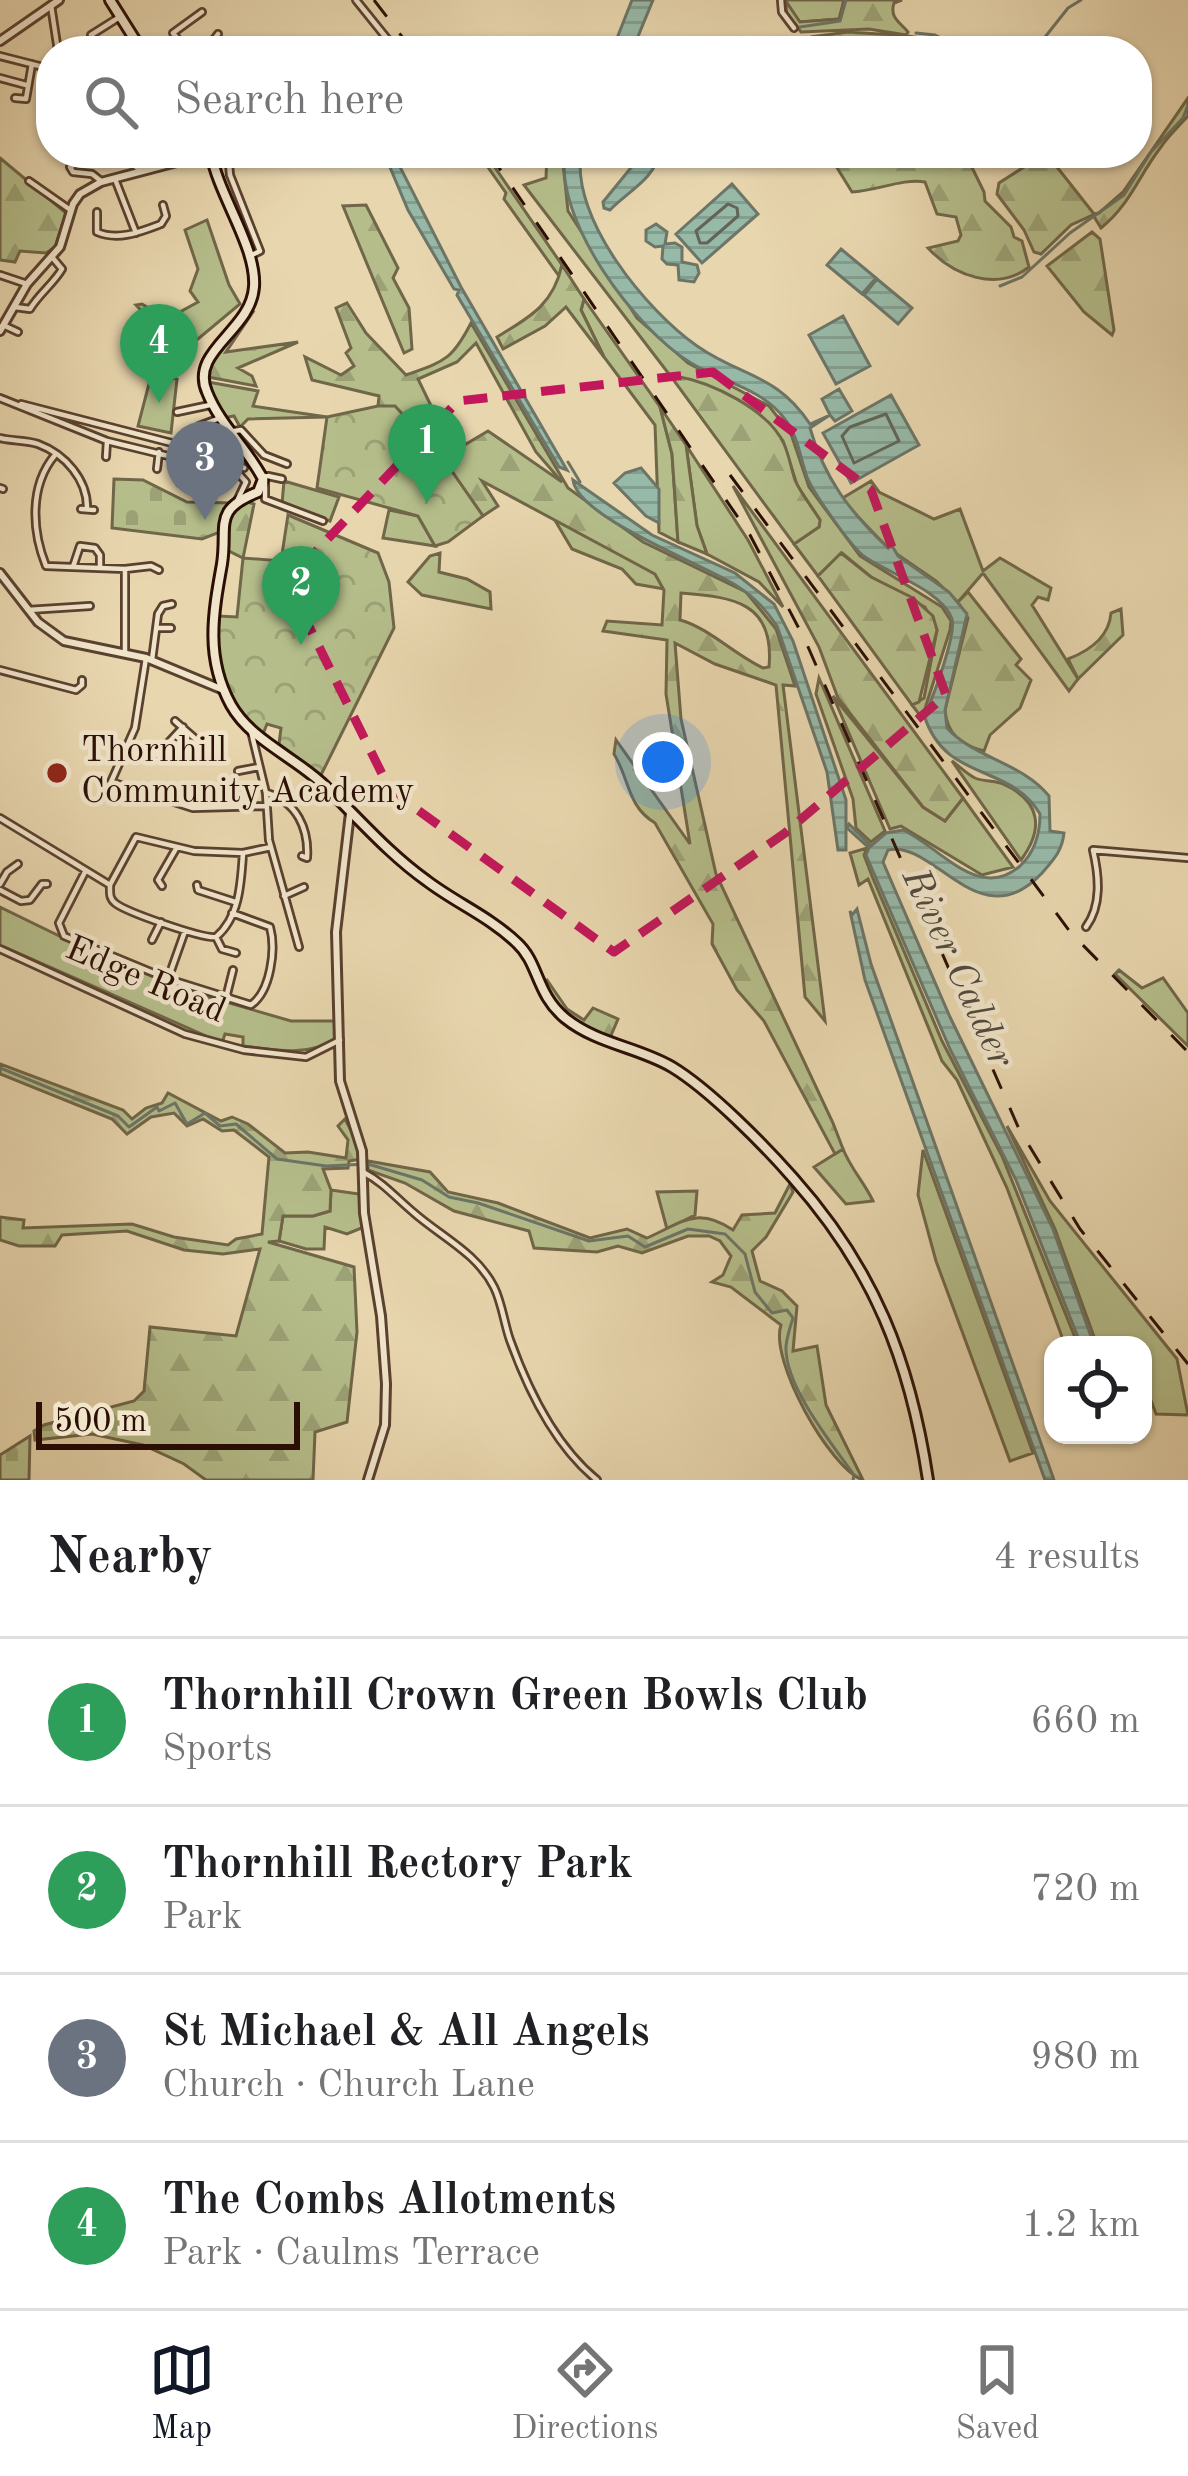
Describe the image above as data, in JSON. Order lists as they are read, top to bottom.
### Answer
{
  "streets": {
    "street": ["Edge Road"]
  },
  "water": ["River Calder"],
  "places": ["Thornhill Community Academy"],
  "scale_bar": "500 m",
  "page": {
    "search": "Search here",
    "pins": [
      "4",
      "1",
      "3",
      "2"
    ],
    "scale": "500 m",
    "heading": ["Nearby", "4 results"],
    "list": [
      {
        "mark": "1",
        "name": "Thornhill Crown Green Bowls Club",
        "note": "Sports",
        "value": "660 m"
      },
      {
        "mark": "2",
        "name": "Thornhill Rectory Park",
        "note": "Park",
        "value": "720 m"
      },
      {
        "mark": "3",
        "name": "St Michael & All Angels",
        "note": "Church · Church Lane",
        "value": "980 m"
      },
      {
        "mark": "4",
        "name": "The Combs Allotments",
        "note": "Park · Caulms Terrace",
        "value": "1.2 km"
      }
    ],
    "nav": ["Map", "Directions", "Saved"]
  }
}
